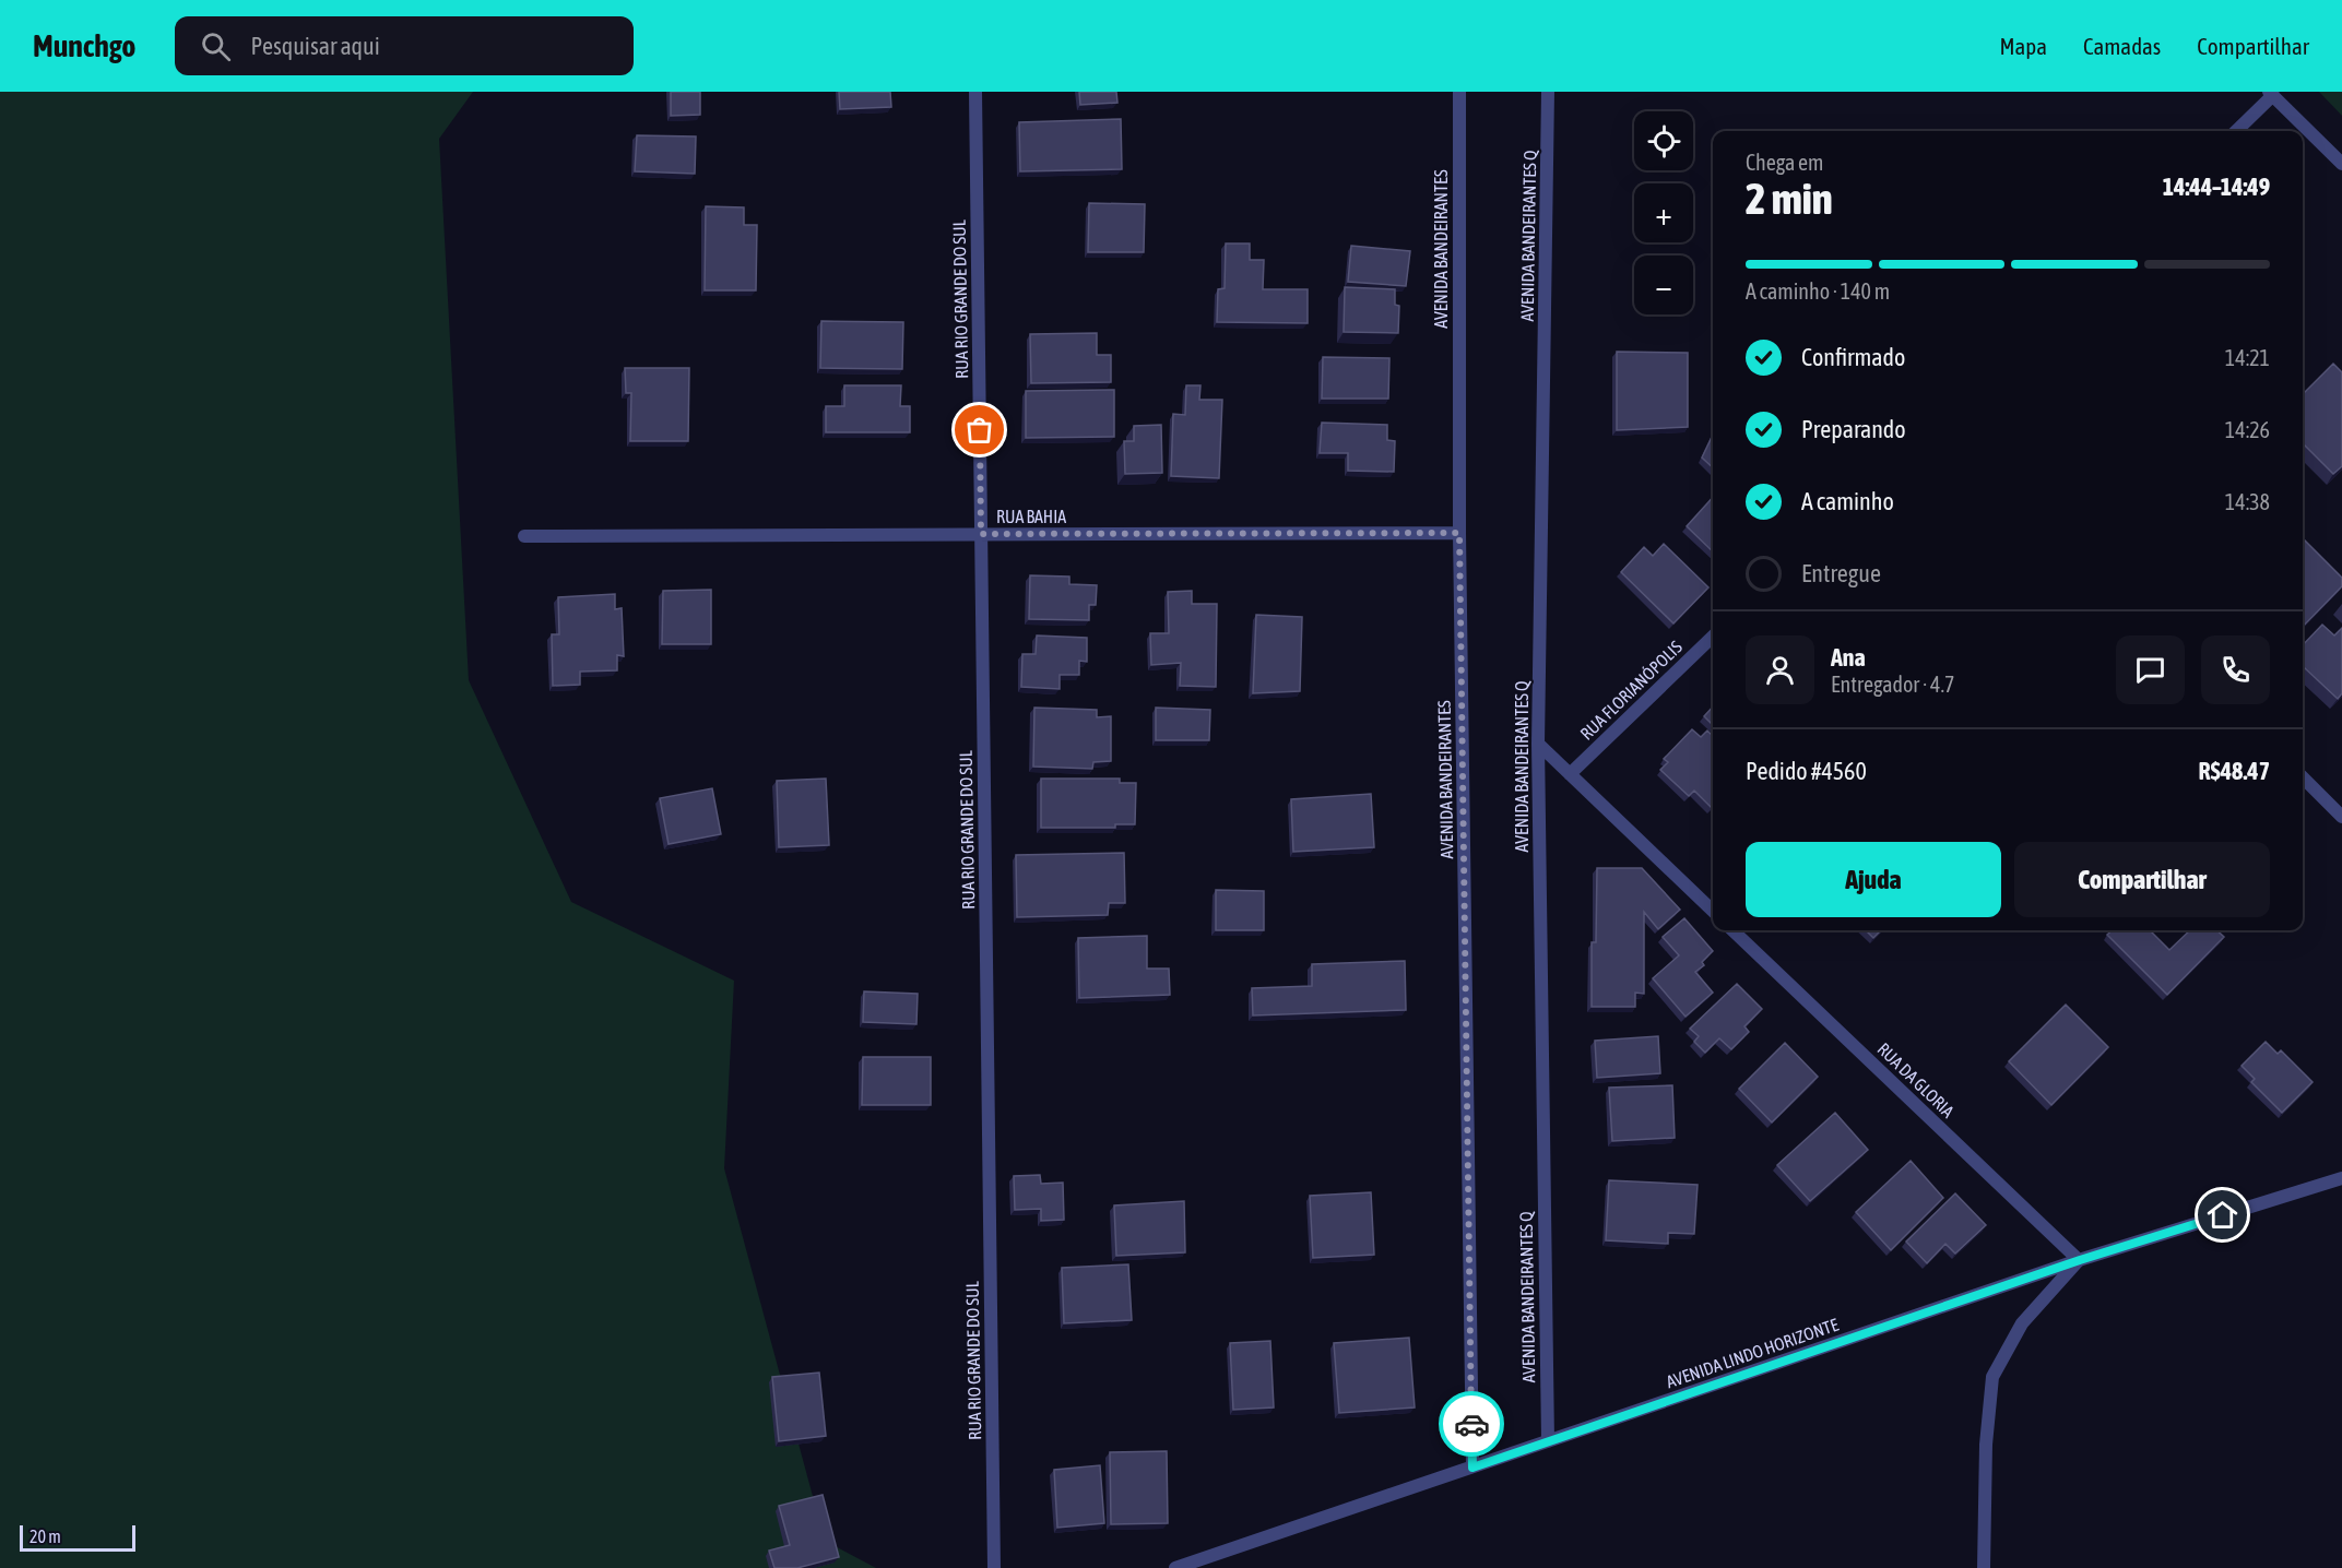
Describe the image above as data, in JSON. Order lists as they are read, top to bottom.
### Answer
{
  "streets": {
    "street": [
      "AVENIDA BANDEIRANTES Q",
      "AVENIDA BANDEIRANTES",
      "RUA RIO GRANDE DO SUL",
      "RUA BAHIA",
      "RUA FLORIANÓPOLIS",
      "RUA DA GLORIA",
      "AVENIDA LINDO HORIZONTE"
    ]
  },
  "crossings": [
    ["AVENIDA BANDEIRANTES Q", "AVENIDA LINDO HORIZONTE"],
    ["AVENIDA BANDEIRANTES", "RUA BAHIA"],
    ["AVENIDA BANDEIRANTES", "AVENIDA LINDO HORIZONTE"],
    ["RUA RIO GRANDE DO SUL", "RUA BAHIA"],
    ["RUA DA GLORIA", "AVENIDA LINDO HORIZONTE"]
  ],
  "scale_bar": "20 m",
  "page": {
    "header": "Munchgo",
    "search": "Pesquisar aqui",
    "nav": ["Mapa", "Camadas", "Compartilhar"],
    "map_buttons": ["+", "−"],
    "heading": ["2 min", "Chega em", "14:44–14:49"],
    "panel": [
      "Ana",
      "Entregador · 4.7",
      "Pedido #4560",
      "R$48.47"
    ],
    "bar": "A caminho · 140 m",
    "list": [
      ["Confirmado", "14:21"],
      ["Preparando", "14:26"],
      ["A caminho", "14:38"],
      "Entregue"
    ],
    "buttons": ["Ajuda", "Compartilhar"],
    "scale": "20 m"
  }
}
